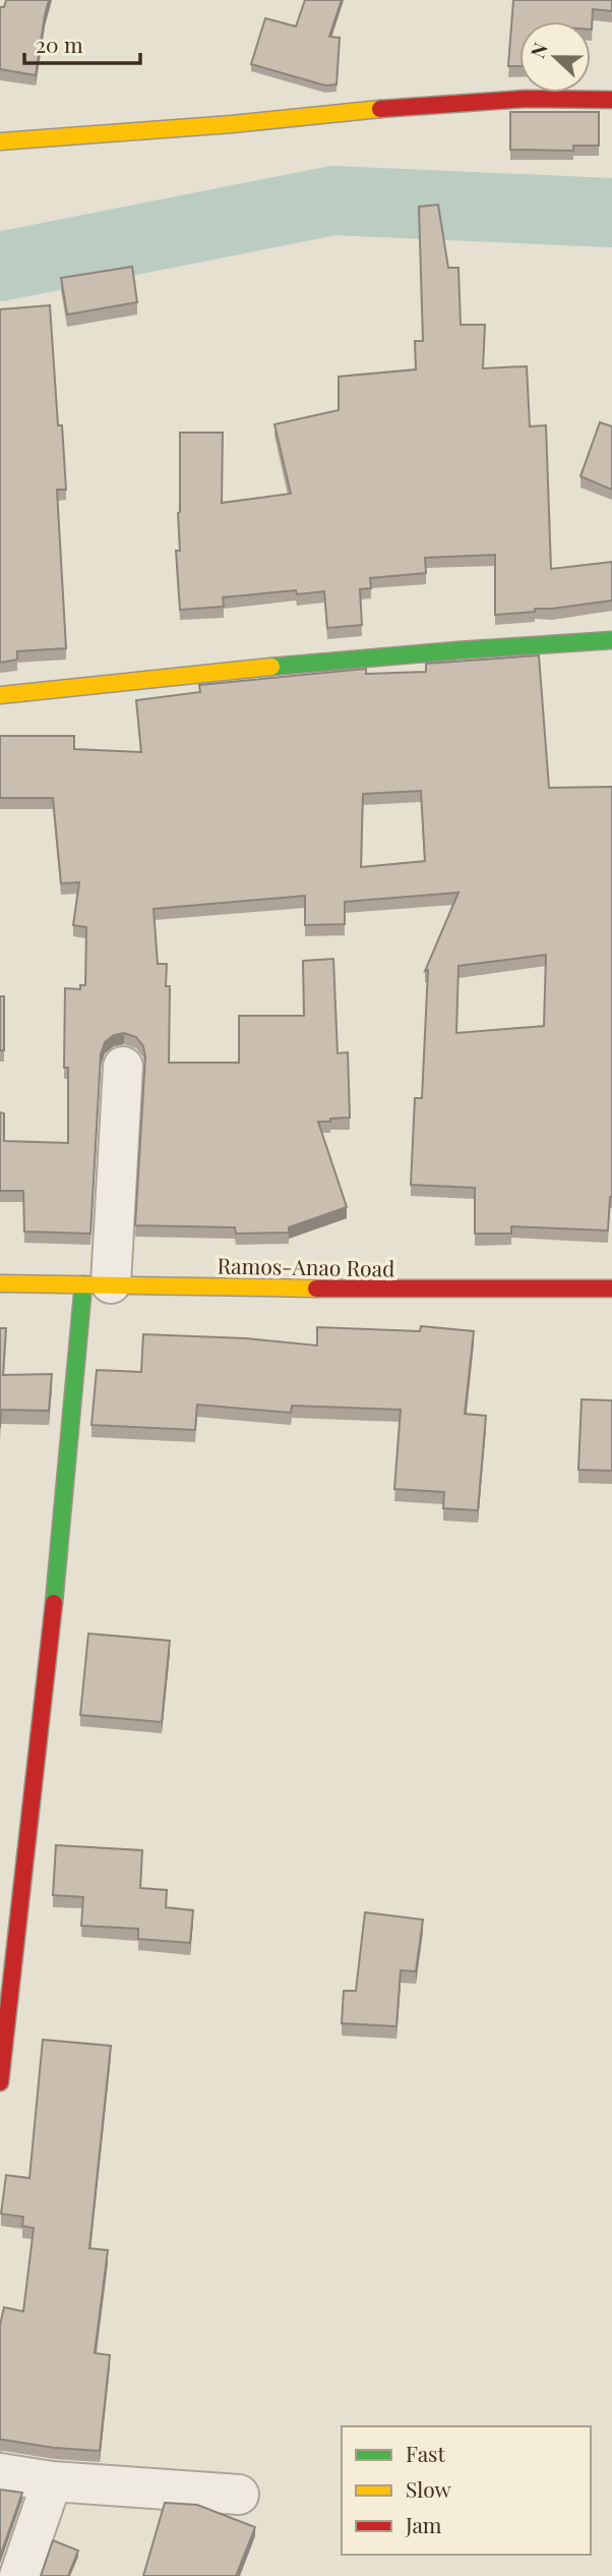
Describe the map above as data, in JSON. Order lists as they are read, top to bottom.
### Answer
{
  "streets": {
    "street": ["Ramos-Anao Road"]
  },
  "legend": ["Fast", "Slow", "Jam"],
  "scale_bar": "20 m",
  "north": "left"
}
